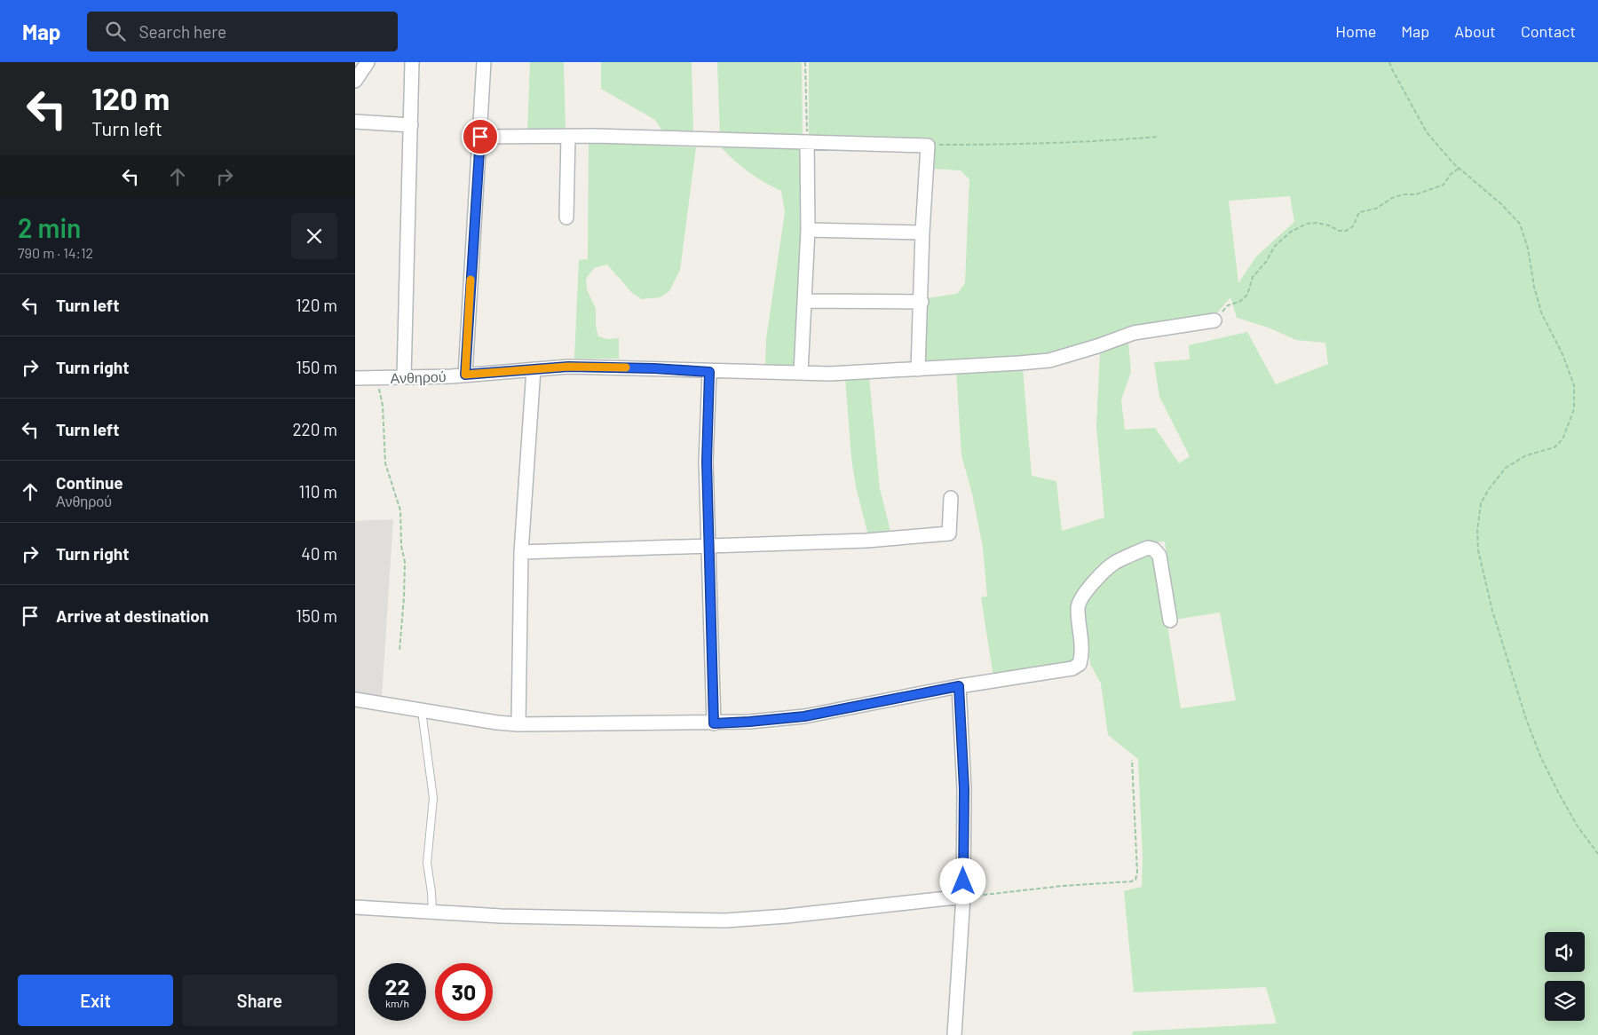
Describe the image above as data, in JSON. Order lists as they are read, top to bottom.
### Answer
{
  "streets": {
    "street": ["Ανθηρού"]
  },
  "page": {
    "header": "Map",
    "search": "Search here",
    "nav": [
      "Home",
      "Map",
      "About",
      "Contact"
    ],
    "turn": ["120 m", "Turn left"],
    "heading": ["2 min", "790 m · 14:12"],
    "list": [
      {
        "name": "Turn left",
        "value": "120 m"
      },
      {
        "name": "Turn right",
        "value": "150 m"
      },
      {
        "name": "Turn left",
        "value": "220 m"
      },
      {
        "name": "Continue",
        "note": "Ανθηρού",
        "value": "110 m"
      },
      {
        "name": "Turn right",
        "value": "40 m"
      },
      {
        "name": "Arrive at destination",
        "value": "150 m"
      }
    ],
    "speed": "22 km/h",
    "limit": "30",
    "buttons": ["Exit", "Share"]
  }
}
